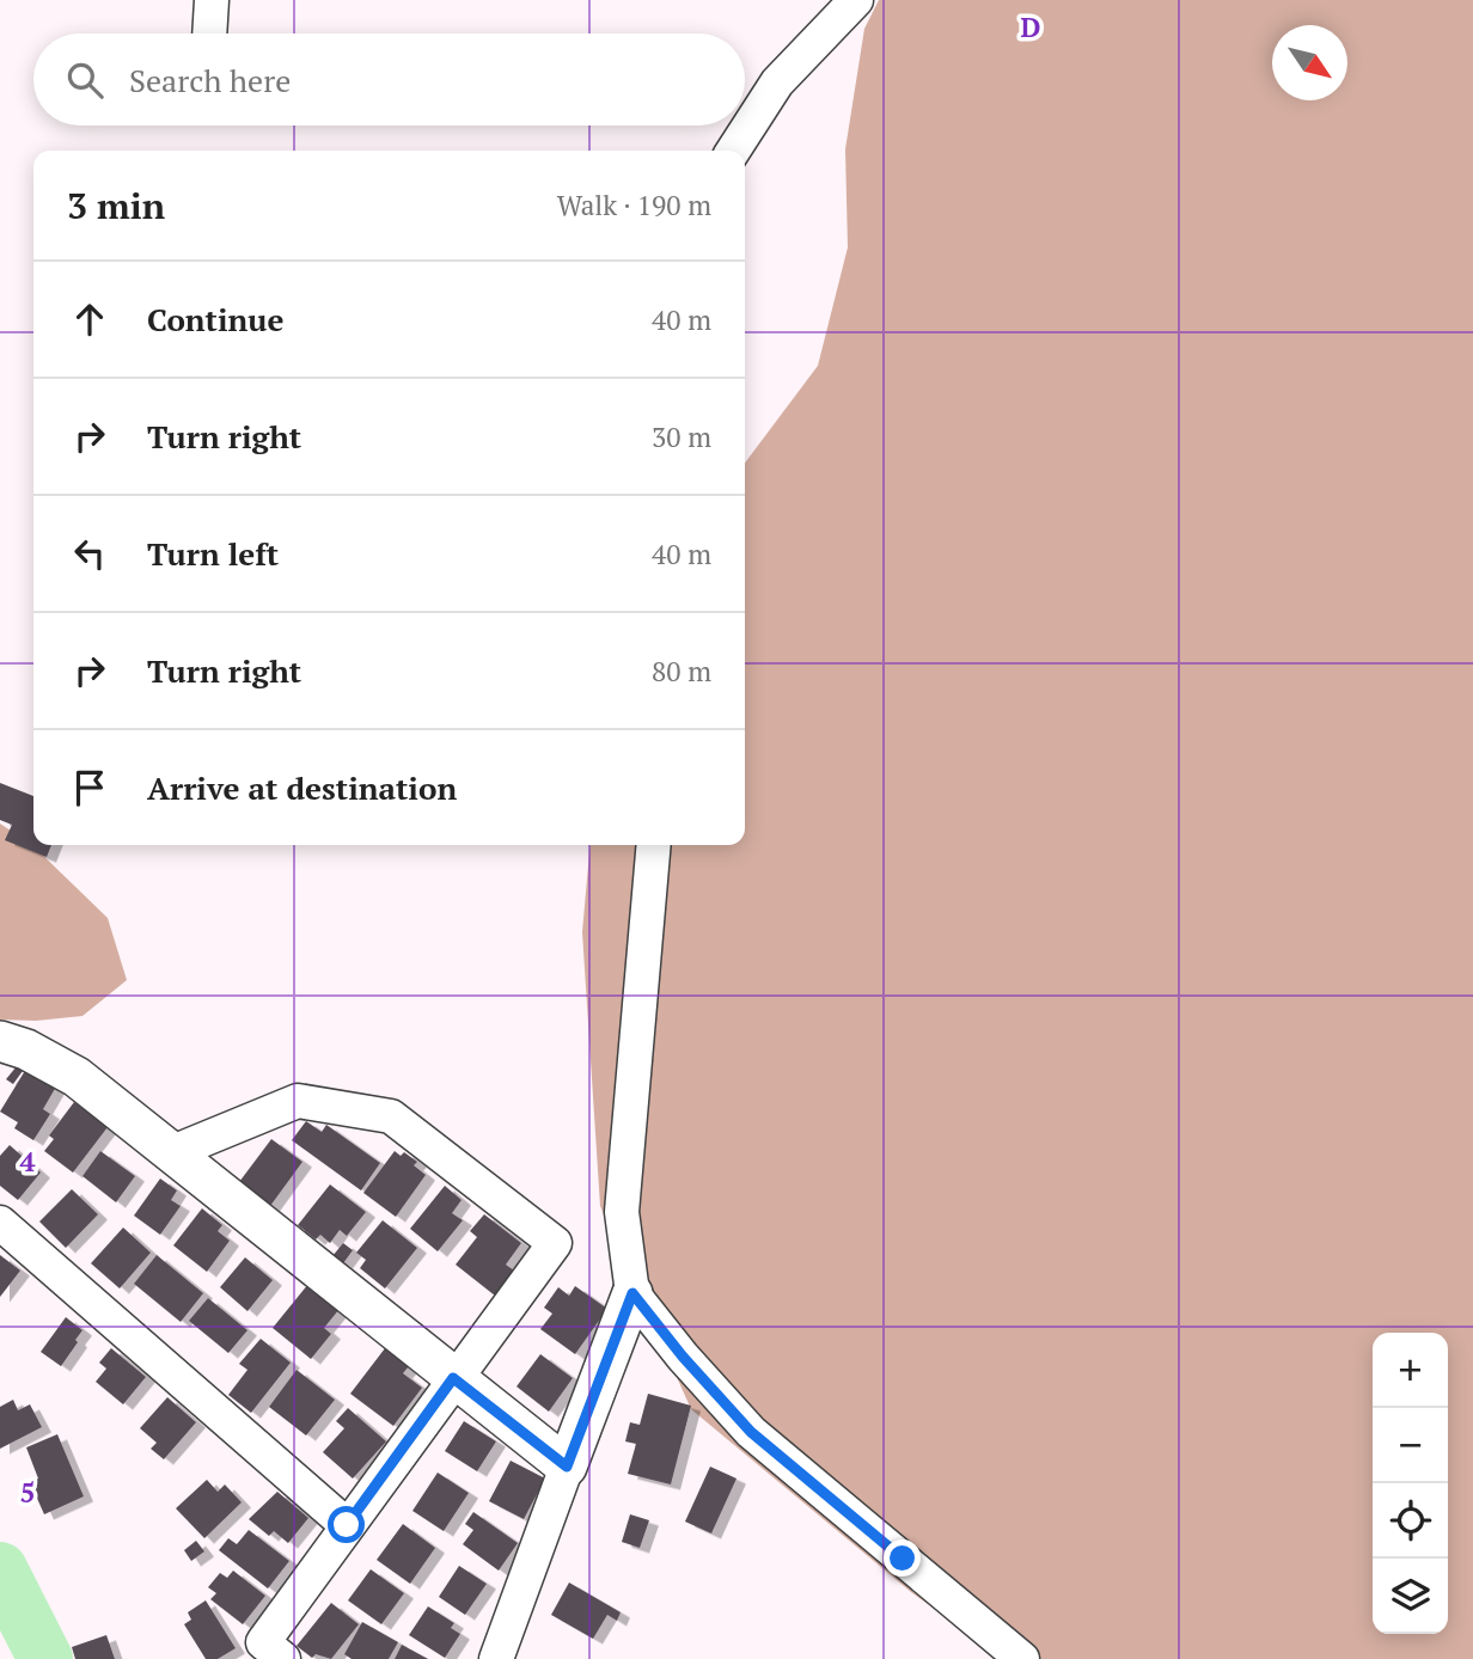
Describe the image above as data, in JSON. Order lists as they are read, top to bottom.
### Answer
{
  "north": "bottom right",
  "page": {
    "search": "Search here",
    "heading": ["3 min", "Walk · 190 m"],
    "list": [
      ["Continue", "40 m"],
      ["Turn right", "30 m"],
      ["Turn left", "40 m"],
      ["Turn right", "80 m"],
      "Arrive at destination"
    ],
    "map_buttons": ["+", "−"]
  },
  "grid": {
    "columns": ["D"],
    "rows": ["4", "5"]
  }
}
